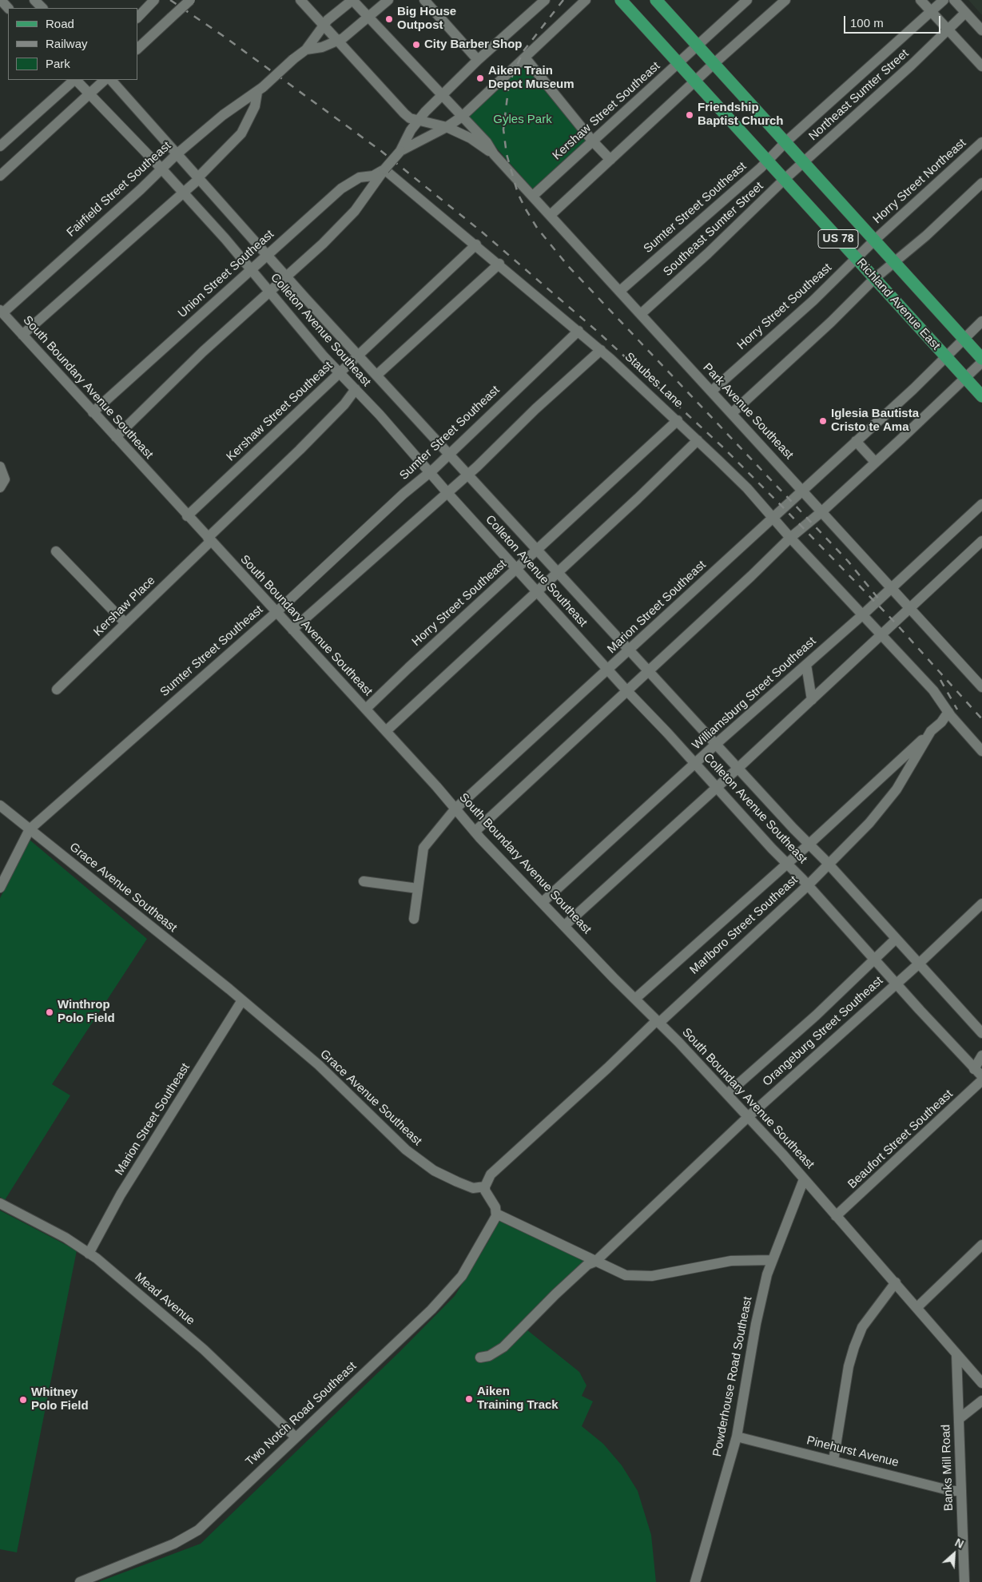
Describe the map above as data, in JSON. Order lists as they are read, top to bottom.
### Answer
{
  "streets": {
    "main road": ["US 78", "Richland Avenue East"],
    "street": [
      "Northeast Sumter Street",
      "Kershaw Street Southeast",
      "Horry Street Northeast",
      "Fairfield Street Southeast",
      "Sumter Street Southeast",
      "Southeast Sumter Street",
      "Union Street Southeast",
      "Horry Street Southeast",
      "Colleton Avenue Southeast",
      "Staubes Lane",
      "South Boundary Avenue Southeast",
      "Park Avenue Southeast",
      "Kershaw Place",
      "Marion Street Southeast",
      "Williamsburg Street Southeast",
      "Grace Avenue Southeast",
      "Marlboro Street Southeast",
      "Orangeburg Street Southeast",
      "Beaufort Street Southeast",
      "Mead Avenue",
      "Powderhouse Road Southeast",
      "Two Notch Road Southeast",
      "Pinehurst Avenue",
      "Banks Mill Road"
    ]
  },
  "crossings": [
    ["Northeast Sumter Street", "Southeast Sumter Street"],
    ["Northeast Sumter Street", "Richland Avenue East"],
    ["Kershaw Street Southeast", "Richland Avenue East"],
    ["Kershaw Street Southeast", "Colleton Avenue Southeast"],
    ["Kershaw Street Southeast", "Staubes Lane"],
    ["Kershaw Street Southeast", "South Boundary Avenue Southeast"],
    ["Kershaw Street Southeast", "Park Avenue Southeast"],
    ["Horry Street Northeast", "Richland Avenue East"],
    ["Horry Street Northeast", "Horry Street Southeast"],
    ["Fairfield Street Southeast", "Colleton Avenue Southeast"],
    ["Fairfield Street Southeast", "South Boundary Avenue Southeast"],
    ["Fairfield Street Southeast", "Park Avenue Southeast"],
    ["Sumter Street Southeast", "Richland Avenue East"],
    ["Sumter Street Southeast", "Colleton Avenue Southeast"],
    ["Sumter Street Southeast", "Staubes Lane"],
    ["Sumter Street Southeast", "South Boundary Avenue Southeast"],
    ["Sumter Street Southeast", "Park Avenue Southeast"],
    ["Sumter Street Southeast", "Grace Avenue Southeast"],
    ["Southeast Sumter Street", "Richland Avenue East"],
    ["Southeast Sumter Street", "Park Avenue Southeast"],
    ["Union Street Southeast", "Colleton Avenue Southeast"],
    ["Union Street Southeast", "Staubes Lane"],
    ["Union Street Southeast", "South Boundary Avenue Southeast"],
    ["Union Street Southeast", "Park Avenue Southeast"],
    ["Richland Avenue East", "Horry Street Southeast"],
    ["Richland Avenue East", "Marion Street Southeast"],
    ["Horry Street Southeast", "Colleton Avenue Southeast"],
    ["Horry Street Southeast", "Staubes Lane"],
    ["Horry Street Southeast", "South Boundary Avenue Southeast"],
    ["Horry Street Southeast", "Park Avenue Southeast"],
    ["Colleton Avenue Southeast", "Marion Street Southeast"],
    ["Colleton Avenue Southeast", "Williamsburg Street Southeast"],
    ["Colleton Avenue Southeast", "Marlboro Street Southeast"],
    ["Colleton Avenue Southeast", "Orangeburg Street Southeast"],
    ["Staubes Lane", "Marion Street Southeast"],
    ["Staubes Lane", "Williamsburg Street Southeast"],
    ["South Boundary Avenue Southeast", "Kershaw Place"],
    ["South Boundary Avenue Southeast", "Marion Street Southeast"],
    ["South Boundary Avenue Southeast", "Williamsburg Street Southeast"],
    ["South Boundary Avenue Southeast", "Marlboro Street Southeast"],
    ["South Boundary Avenue Southeast", "Orangeburg Street Southeast"],
    ["South Boundary Avenue Southeast", "Beaufort Street Southeast"],
    ["South Boundary Avenue Southeast", "Powderhouse Road Southeast"],
    ["South Boundary Avenue Southeast", "Banks Mill Road"],
    ["Park Avenue Southeast", "Marion Street Southeast"],
    ["Park Avenue Southeast", "Williamsburg Street Southeast"],
    ["Marion Street Southeast", "Grace Avenue Southeast"],
    ["Marion Street Southeast", "Mead Avenue"],
    ["Grace Avenue Southeast", "Marlboro Street Southeast"],
    ["Mead Avenue", "Two Notch Road Southeast"],
    ["Powderhouse Road Southeast", "Pinehurst Avenue"],
    ["Pinehurst Avenue", "Banks Mill Road"]
  ],
  "parks": ["Gyles Park"],
  "places": [
    "Big House Outpost",
    "City Barber Shop",
    "Aiken Train Depot Museum",
    "Friendship Baptist Church",
    "Iglesia Bautista Cristo te Ama",
    "Winthrop Polo Field",
    "Aiken Training Track",
    "Whitney Polo Field"
  ],
  "legend": ["Road", "Railway", "Park"],
  "scale_bar": "100 m",
  "north": "top right"
}
